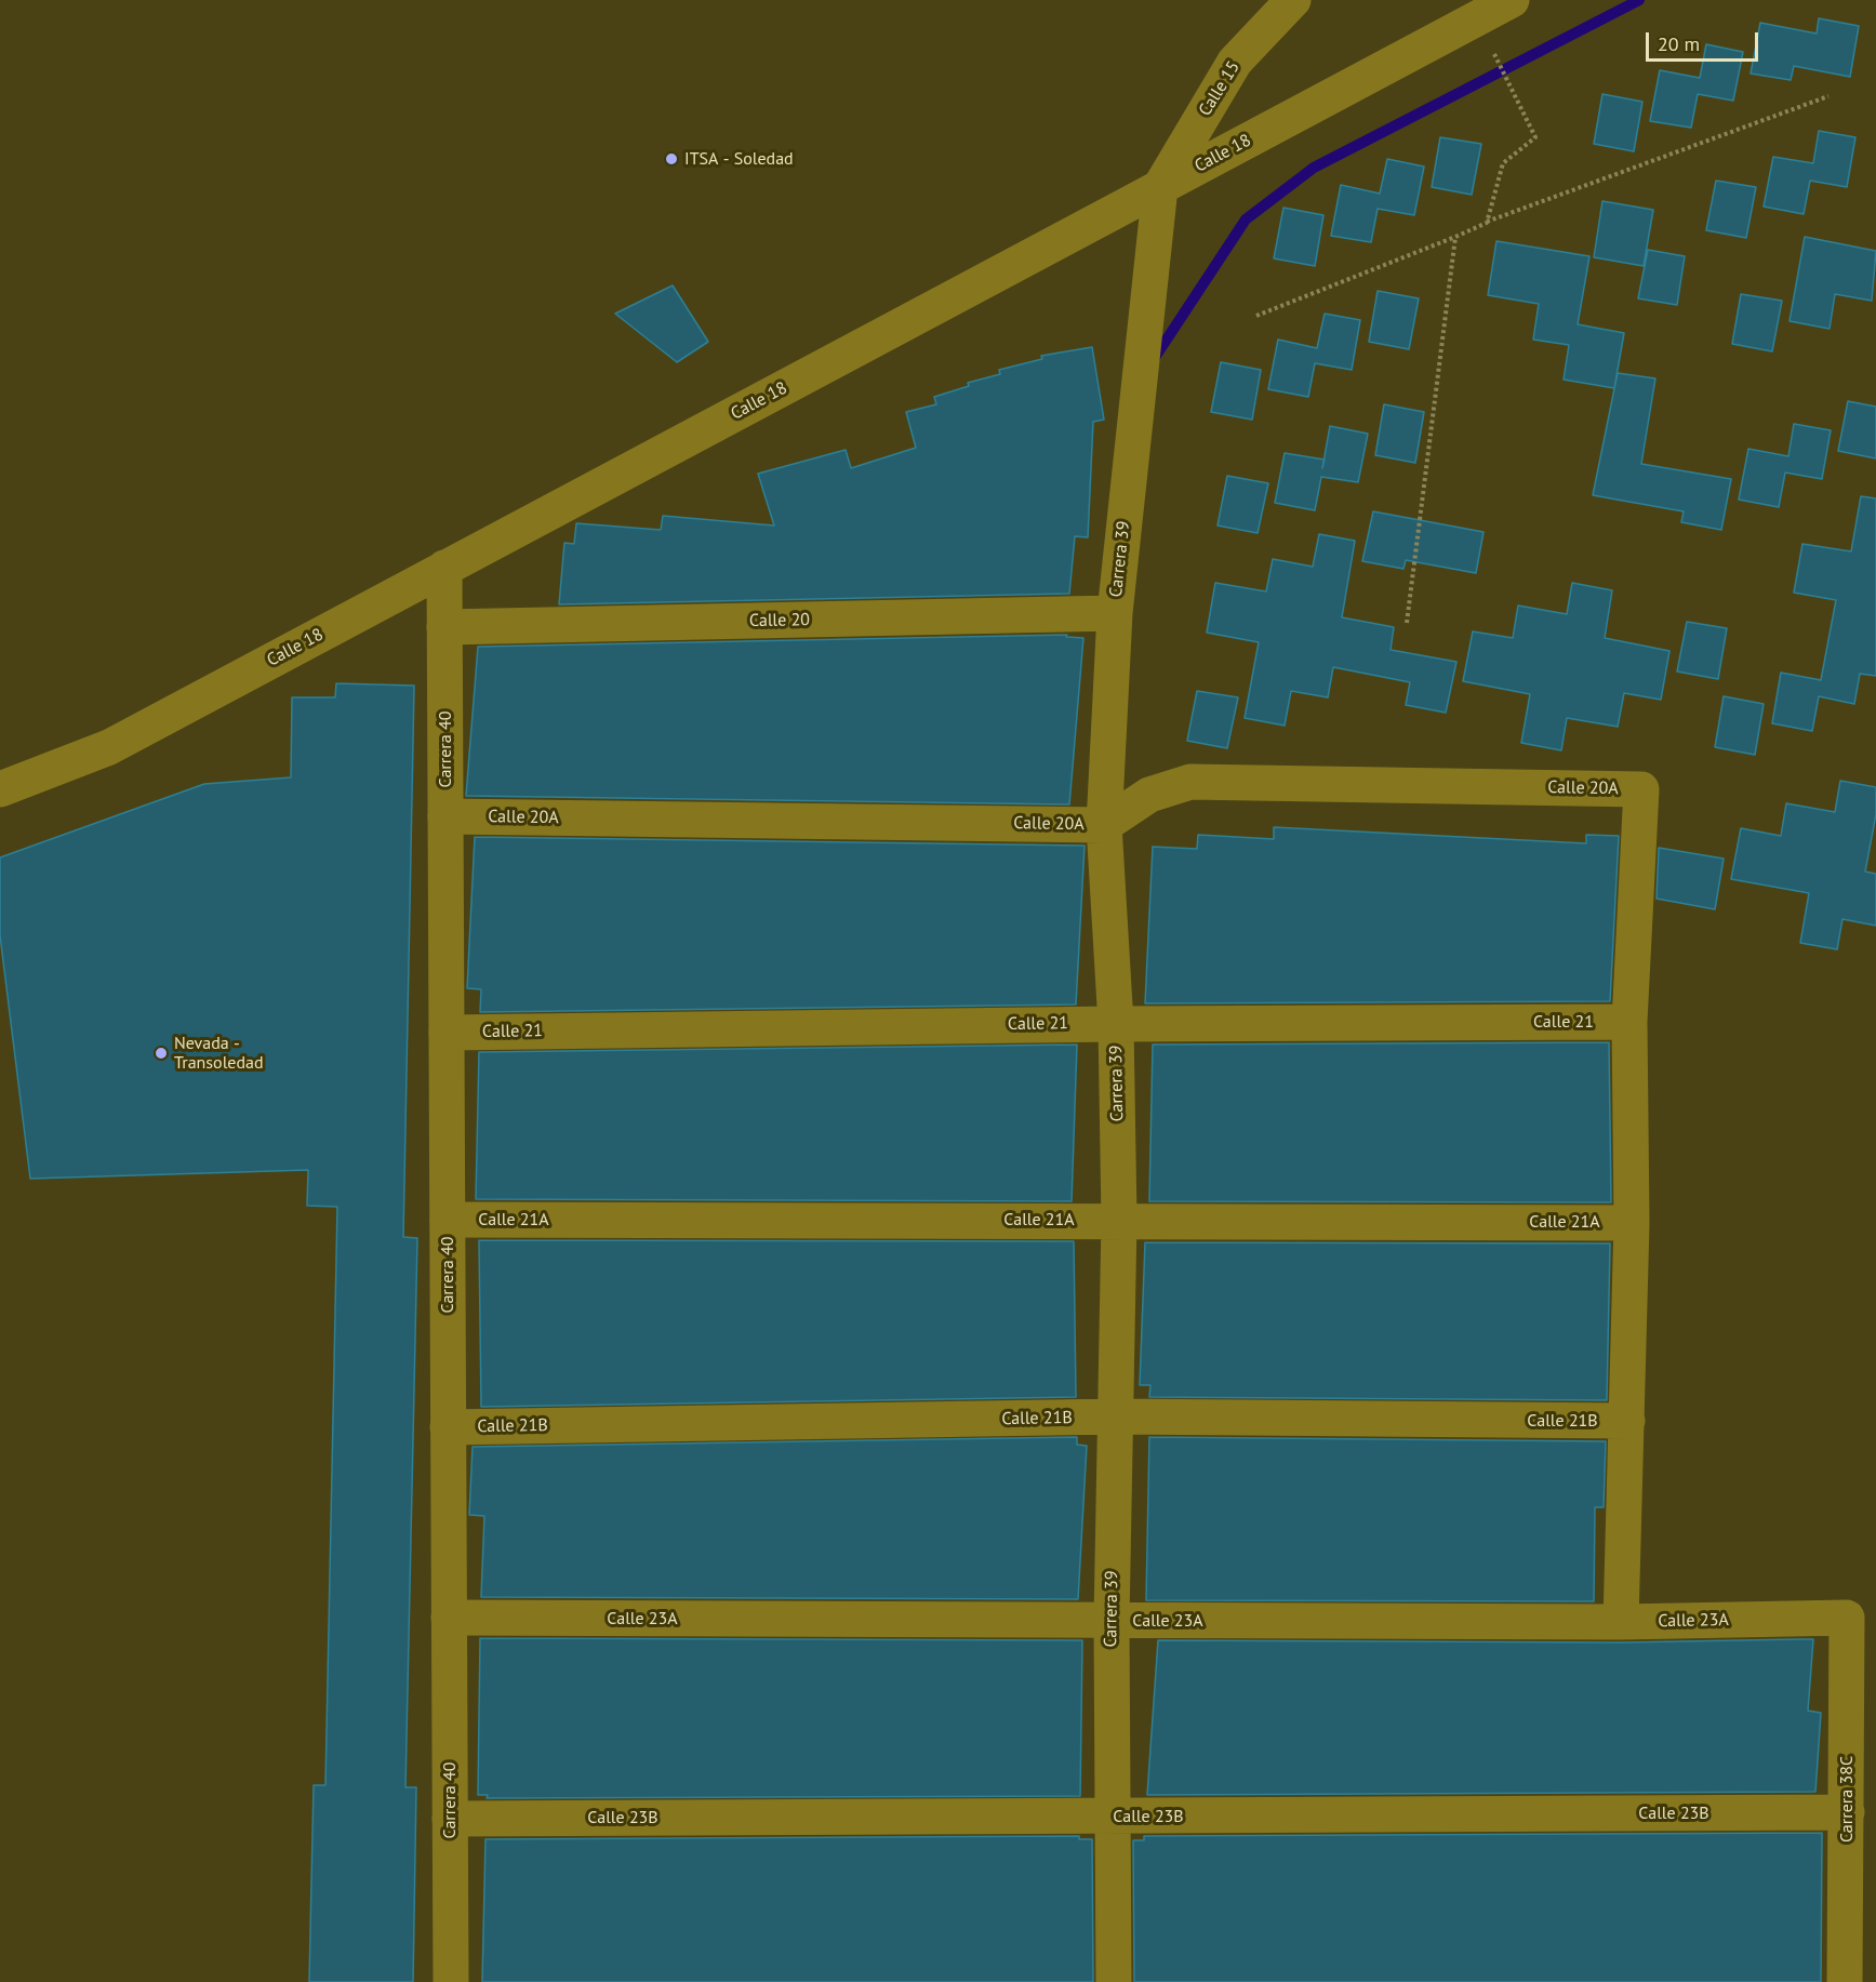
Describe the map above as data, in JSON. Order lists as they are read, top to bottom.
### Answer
{
  "streets": {
    "street": [
      "Calle 15",
      "Calle 18",
      "Carrera 39",
      "Calle 20",
      "Carrera 40",
      "Calle 20A",
      "Calle 21",
      "Calle 21A",
      "Calle 21B",
      "Calle 23A",
      "Carrera 38C",
      "Calle 23B"
    ]
  },
  "crossings": [
    ["Calle 15", "Calle 18"],
    ["Calle 15", "Carrera 39"],
    ["Calle 18", "Carrera 39"],
    ["Calle 18", "Carrera 40"],
    ["Carrera 39", "Calle 20"],
    ["Carrera 39", "Calle 20A"],
    ["Carrera 39", "Calle 21"],
    ["Carrera 39", "Calle 21A"],
    ["Carrera 39", "Calle 21B"],
    ["Carrera 39", "Calle 23A"],
    ["Carrera 39", "Calle 23B"],
    ["Calle 20", "Carrera 40"],
    ["Carrera 40", "Calle 20A"],
    ["Carrera 40", "Calle 21"],
    ["Carrera 40", "Calle 21A"],
    ["Carrera 40", "Calle 21B"],
    ["Carrera 40", "Calle 23A"],
    ["Carrera 40", "Calle 23B"],
    ["Calle 20A", "Calle 21"],
    ["Calle 23A", "Carrera 38C"],
    ["Carrera 38C", "Calle 23B"]
  ],
  "places": ["ITSA - Soledad", "Nevada - Transoledad"],
  "scale_bar": "20 m"
}
